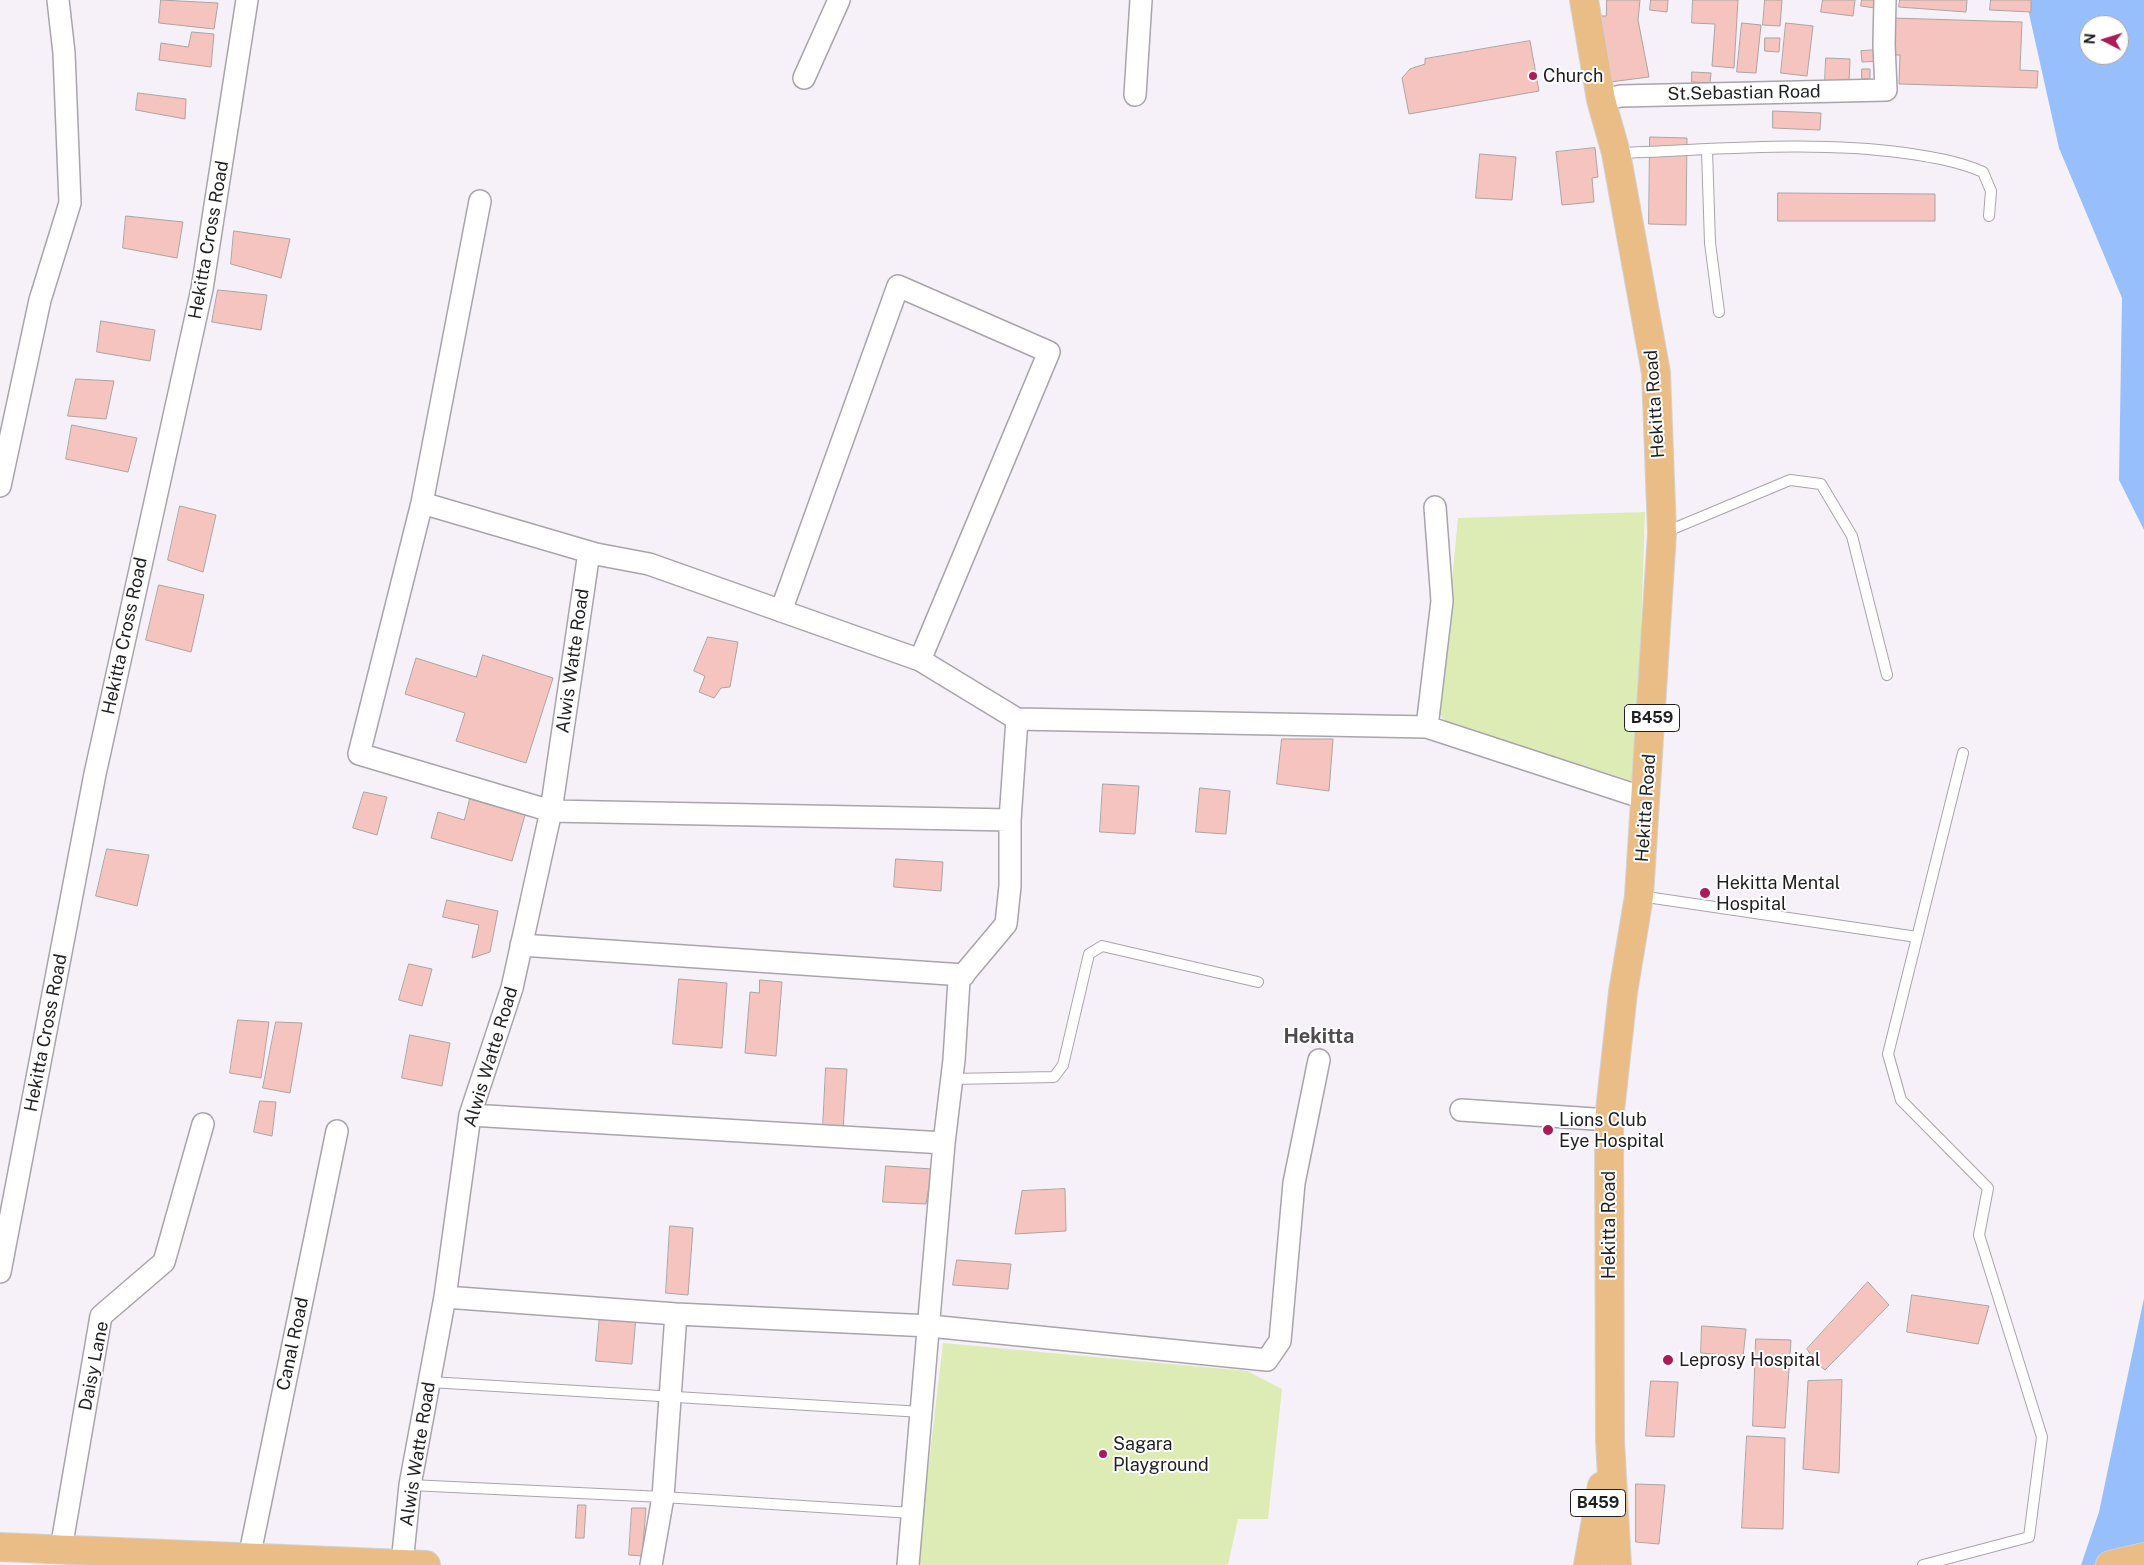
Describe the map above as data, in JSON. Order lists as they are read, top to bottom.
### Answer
{
  "streets": {
    "main road": ["Hekitta Road", "B459"],
    "street": [
      "St.Sebastian Road",
      "Hekitta Cross Road",
      "Alwis Watte Road",
      "Canal Road",
      "Daisy Lane"
    ]
  },
  "crossings": [
    ["St.Sebastian Road", "Hekitta Road"]
  ],
  "districts": ["Hekitta"],
  "places": [
    "Church",
    "Hekitta Mental Hospital",
    "Lions Club Eye Hospital",
    "Leprosy Hospital",
    "Sagara Playground"
  ],
  "north": "left"
}
